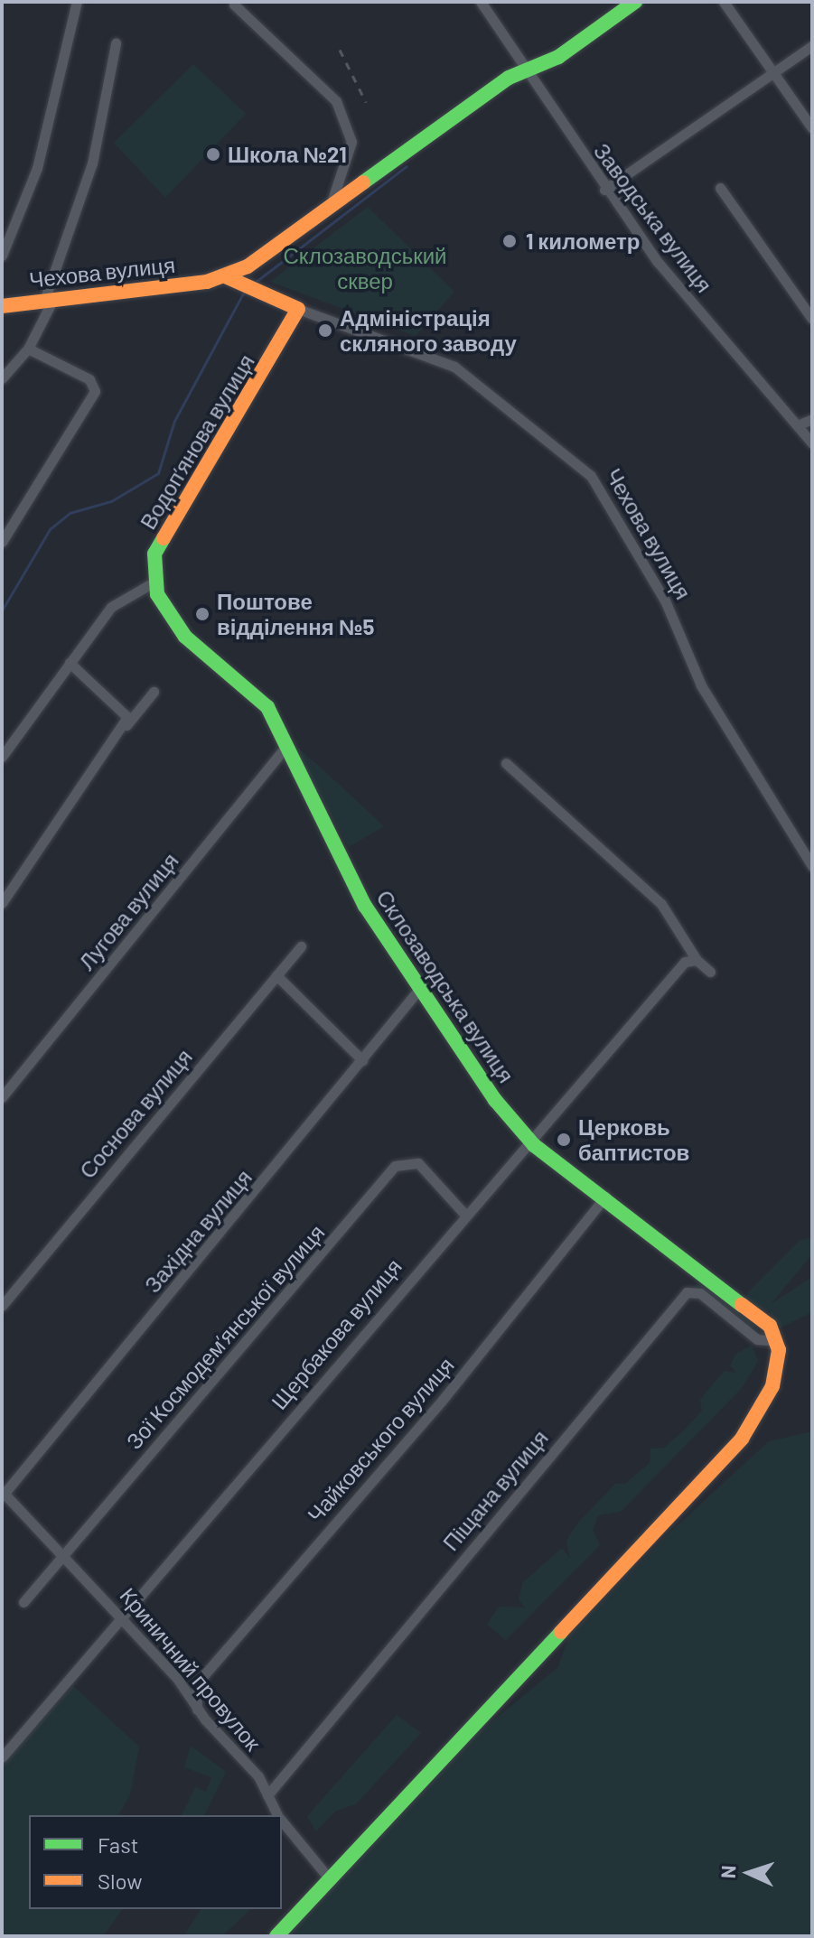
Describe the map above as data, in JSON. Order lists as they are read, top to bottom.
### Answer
{
  "streets": {
    "street": [
      "Заводська вулиця",
      "Чехова вулиця",
      "Водоп’янова вулиця",
      "Лугова вулиця",
      "Склозаводська вулиця",
      "Соснова вулиця",
      "Західна вулиця",
      "Щербакова вулиця",
      "Зої Космодем’янської вулиця",
      "Чайковського вулиця",
      "Піщана вулиця",
      "Криничний провулок"
    ]
  },
  "crossings": [
    ["Заводська вулиця", "Чехова вулиця"],
    ["Чехова вулиця", "Водоп’янова вулиця"],
    ["Водоп’янова вулиця", "Склозаводська вулиця"],
    ["Лугова вулиця", "Склозаводська вулиця"],
    ["Склозаводська вулиця", "Західна вулиця"],
    ["Склозаводська вулиця", "Щербакова вулиця"],
    ["Склозаводська вулиця", "Чайковського вулиця"],
    ["Склозаводська вулиця", "Піщана вулиця"],
    ["Західна вулиця", "Криничний провулок"],
    ["Щербакова вулиця", "Зої Космодем’янської вулиця"],
    ["Щербакова вулиця", "Криничний провулок"],
    ["Зої Космодем’янської вулиця", "Криничний провулок"],
    ["Піщана вулиця", "Криничний провулок"]
  ],
  "parks": ["Склозаводський сквер"],
  "places": [
    "Школа №21",
    "1 километр",
    "Адміністрація скляного заводу",
    "Поштове відділення №5",
    "Церковь баптистов"
  ],
  "legend": ["Fast", "Slow"],
  "north": "left"
}
